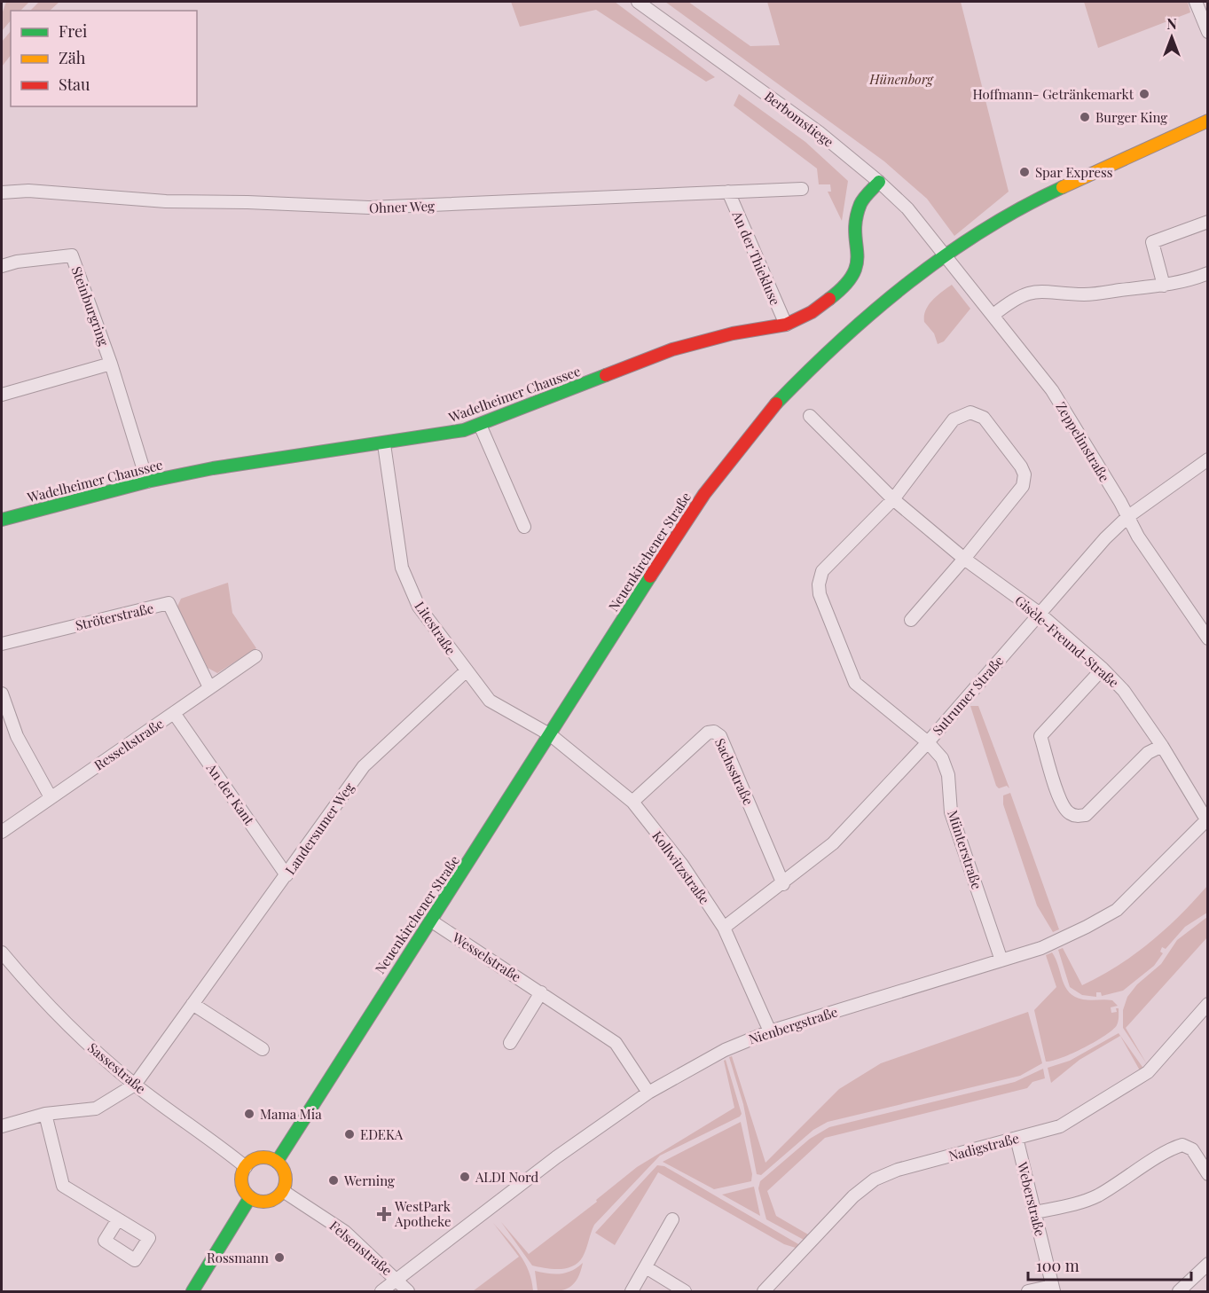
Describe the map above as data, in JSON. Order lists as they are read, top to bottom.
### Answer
{
  "streets": {
    "street": [
      "Berbomstiege",
      "Ohner Weg",
      "An der Thiekluse",
      "Steinburgring",
      "Wadelheimer Chaussee",
      "Zeppelinstraße",
      "Neuenkirchener Straße",
      "Ströterstraße",
      "Litestraße",
      "Gisèle-Freund-Straße",
      "Sutrumer Straße",
      "Resseltstraße",
      "Sachsstraße",
      "An der Kant",
      "Landersumer Weg",
      "Münterstraße",
      "Kollwitzstraße",
      "Wesselstraße",
      "Nienbergstraße",
      "Sassestraße",
      "Nadigstraße",
      "Weberstraße",
      "Felsenstraße"
    ]
  },
  "crossings": [
    ["Berbomstiege", "Wadelheimer Chaussee"],
    ["Berbomstiege", "Zeppelinstraße"],
    ["Berbomstiege", "Neuenkirchener Straße"],
    ["Ohner Weg", "An der Thiekluse"],
    ["An der Thiekluse", "Wadelheimer Chaussee"],
    ["Steinburgring", "Wadelheimer Chaussee"],
    ["Wadelheimer Chaussee", "Litestraße"],
    ["Zeppelinstraße", "Neuenkirchener Straße"],
    ["Zeppelinstraße", "Sutrumer Straße"],
    ["Neuenkirchener Straße", "Litestraße"],
    ["Neuenkirchener Straße", "Kollwitzstraße"],
    ["Neuenkirchener Straße", "Wesselstraße"],
    ["Neuenkirchener Straße", "Sassestraße"],
    ["Neuenkirchener Straße", "Felsenstraße"],
    ["Ströterstraße", "Resseltstraße"],
    ["Litestraße", "Landersumer Weg"],
    ["Litestraße", "Kollwitzstraße"],
    ["Gisèle-Freund-Straße", "Sutrumer Straße"],
    ["Gisèle-Freund-Straße", "Münterstraße"],
    ["Gisèle-Freund-Straße", "Nienbergstraße"],
    ["Sutrumer Straße", "Sachsstraße"],
    ["Sutrumer Straße", "Münterstraße"],
    ["Sutrumer Straße", "Kollwitzstraße"],
    ["Resseltstraße", "An der Kant"],
    ["Sachsstraße", "Kollwitzstraße"],
    ["An der Kant", "Landersumer Weg"],
    ["Landersumer Weg", "Sassestraße"],
    ["Münterstraße", "Nienbergstraße"],
    ["Kollwitzstraße", "Nienbergstraße"],
    ["Wesselstraße", "Nienbergstraße"],
    ["Nienbergstraße", "Felsenstraße"],
    ["Sassestraße", "Felsenstraße"],
    ["Nadigstraße", "Weberstraße"]
  ],
  "parks": ["Hünenborg"],
  "places": {
    "other": [
      "Hoffmann- Getränkemarkt",
      "Burger King",
      "Spar Express",
      "Mama Mia",
      "EDEKA",
      "ALDI Nord",
      "Werning",
      "Rossmann"
    ],
    "health": ["WestPark Apotheke"]
  },
  "legend": ["Frei", "Zäh", "Stau"],
  "scale_bar": "100 m",
  "north": "top"
}
